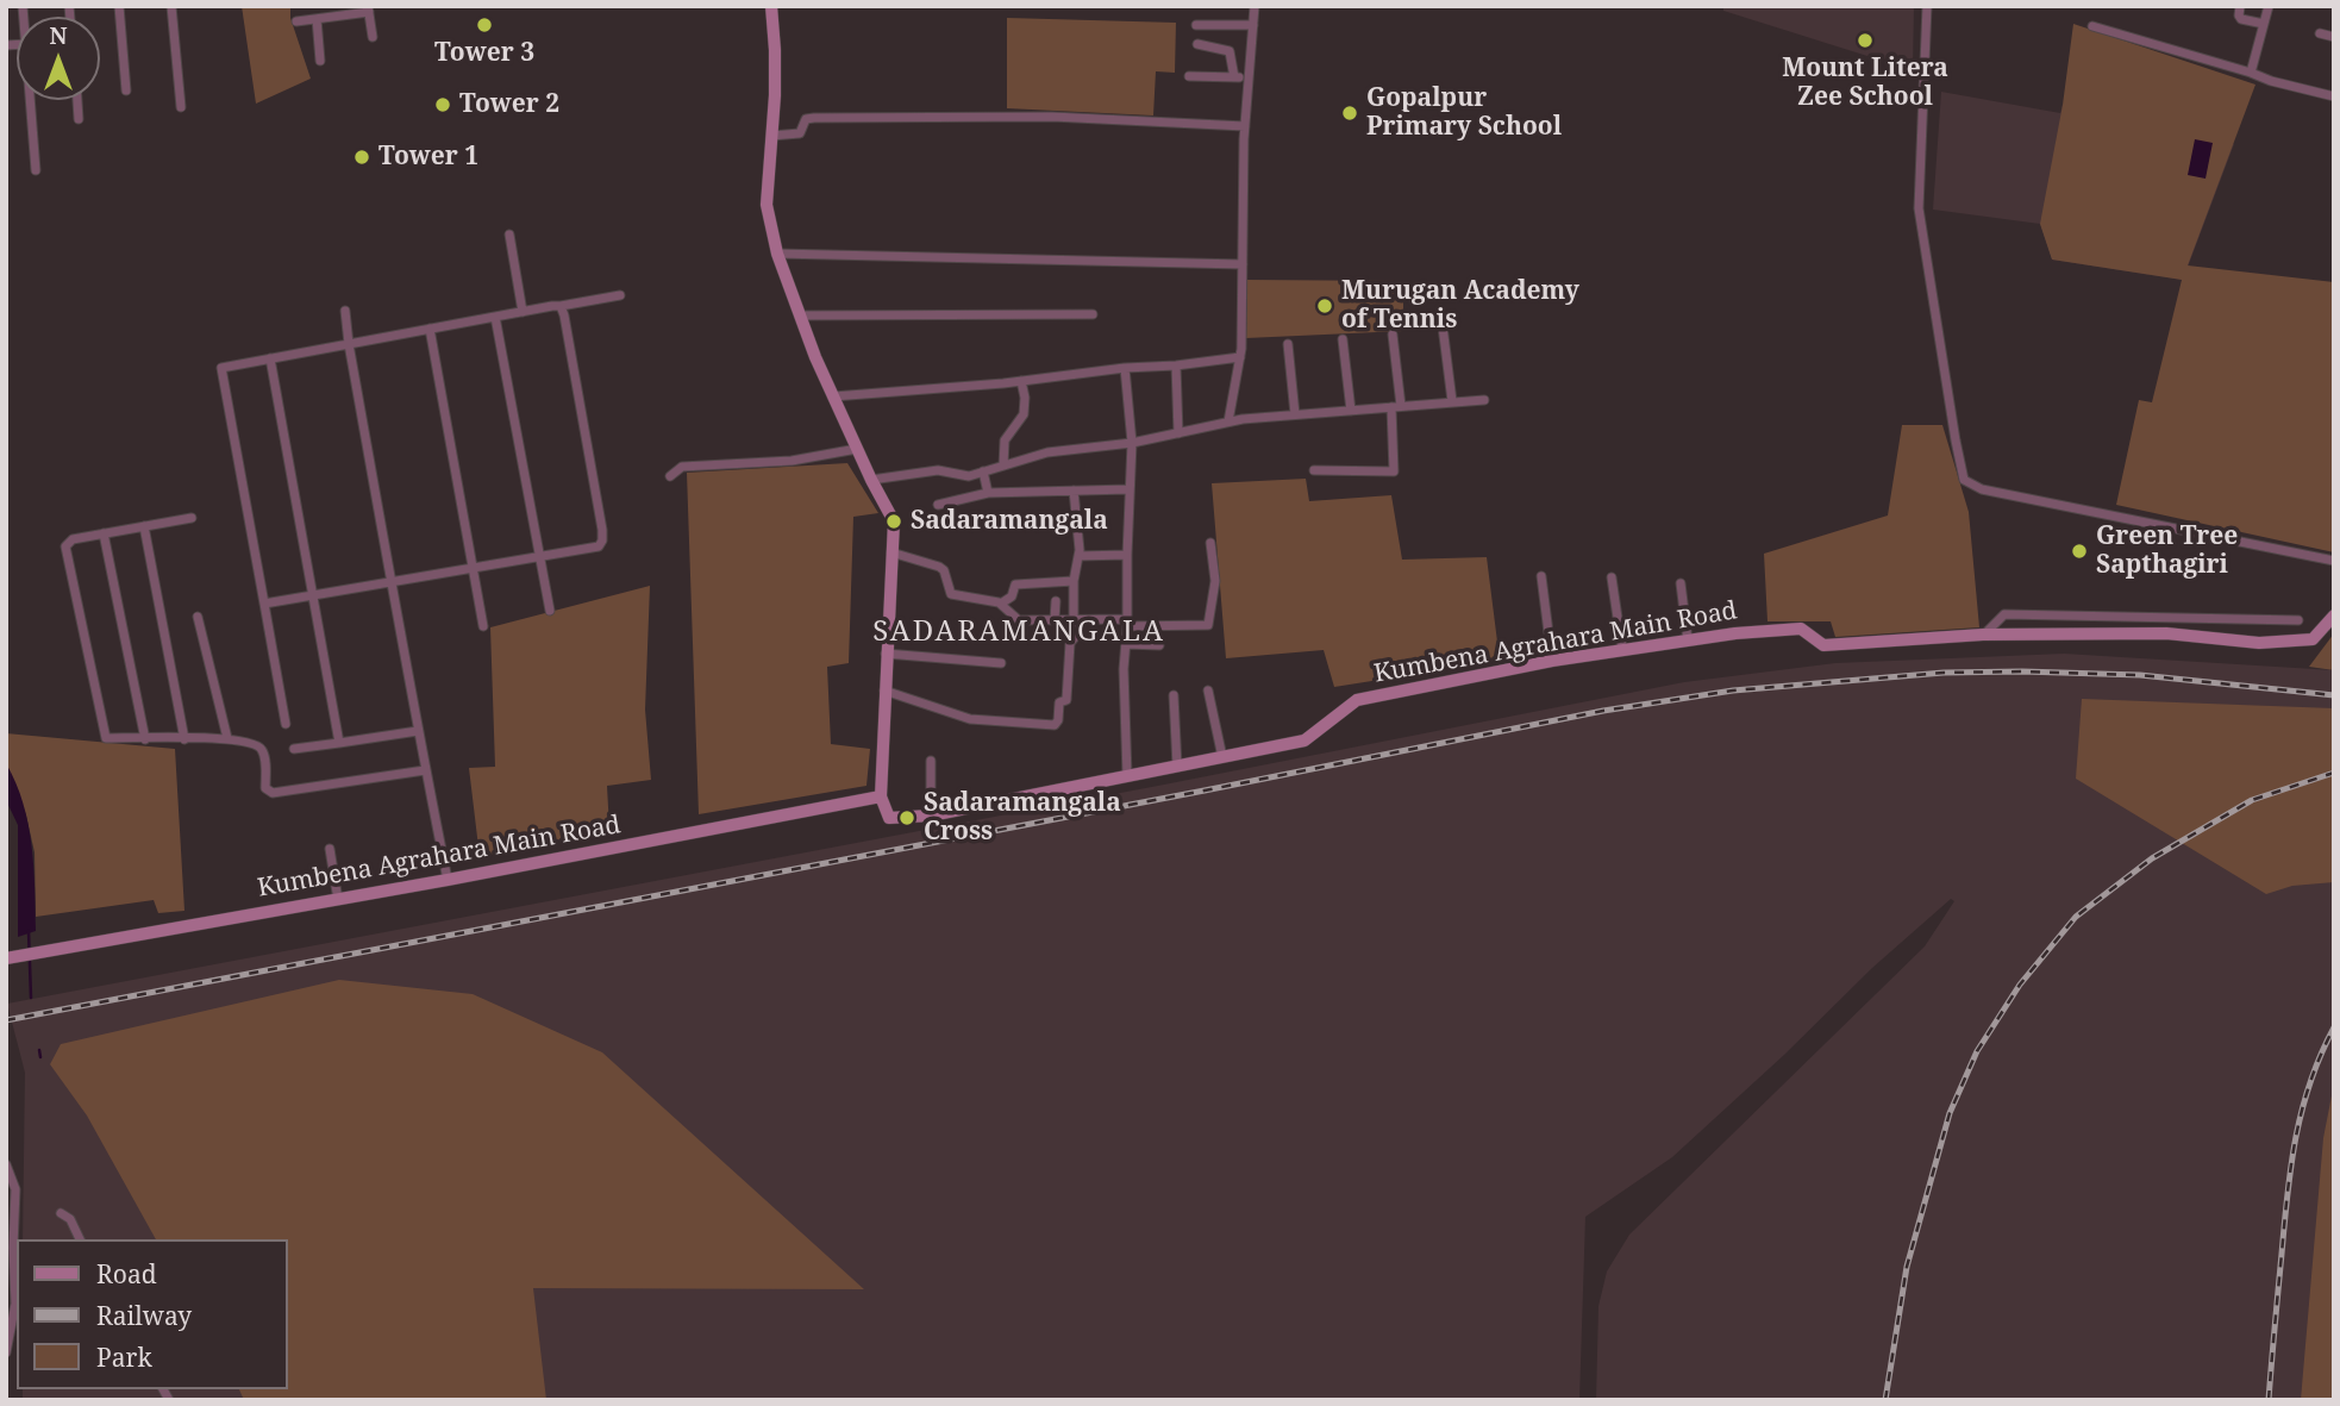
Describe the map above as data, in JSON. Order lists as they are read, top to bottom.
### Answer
{
  "streets": {
    "street": ["Kumbena Agrahara Main Road"]
  },
  "districts": ["SADARAMANGALA"],
  "places": [
    "Tower 3",
    "Mount Litera Zee School",
    "Tower 2",
    "Gopalpur Primary School",
    "Tower 1",
    "Murugan Academy of Tennis",
    "Sadaramangala",
    "Green Tree Sapthagiri",
    "Sadaramangala Cross"
  ],
  "legend": ["Road", "Railway", "Park"],
  "north": "top"
}
